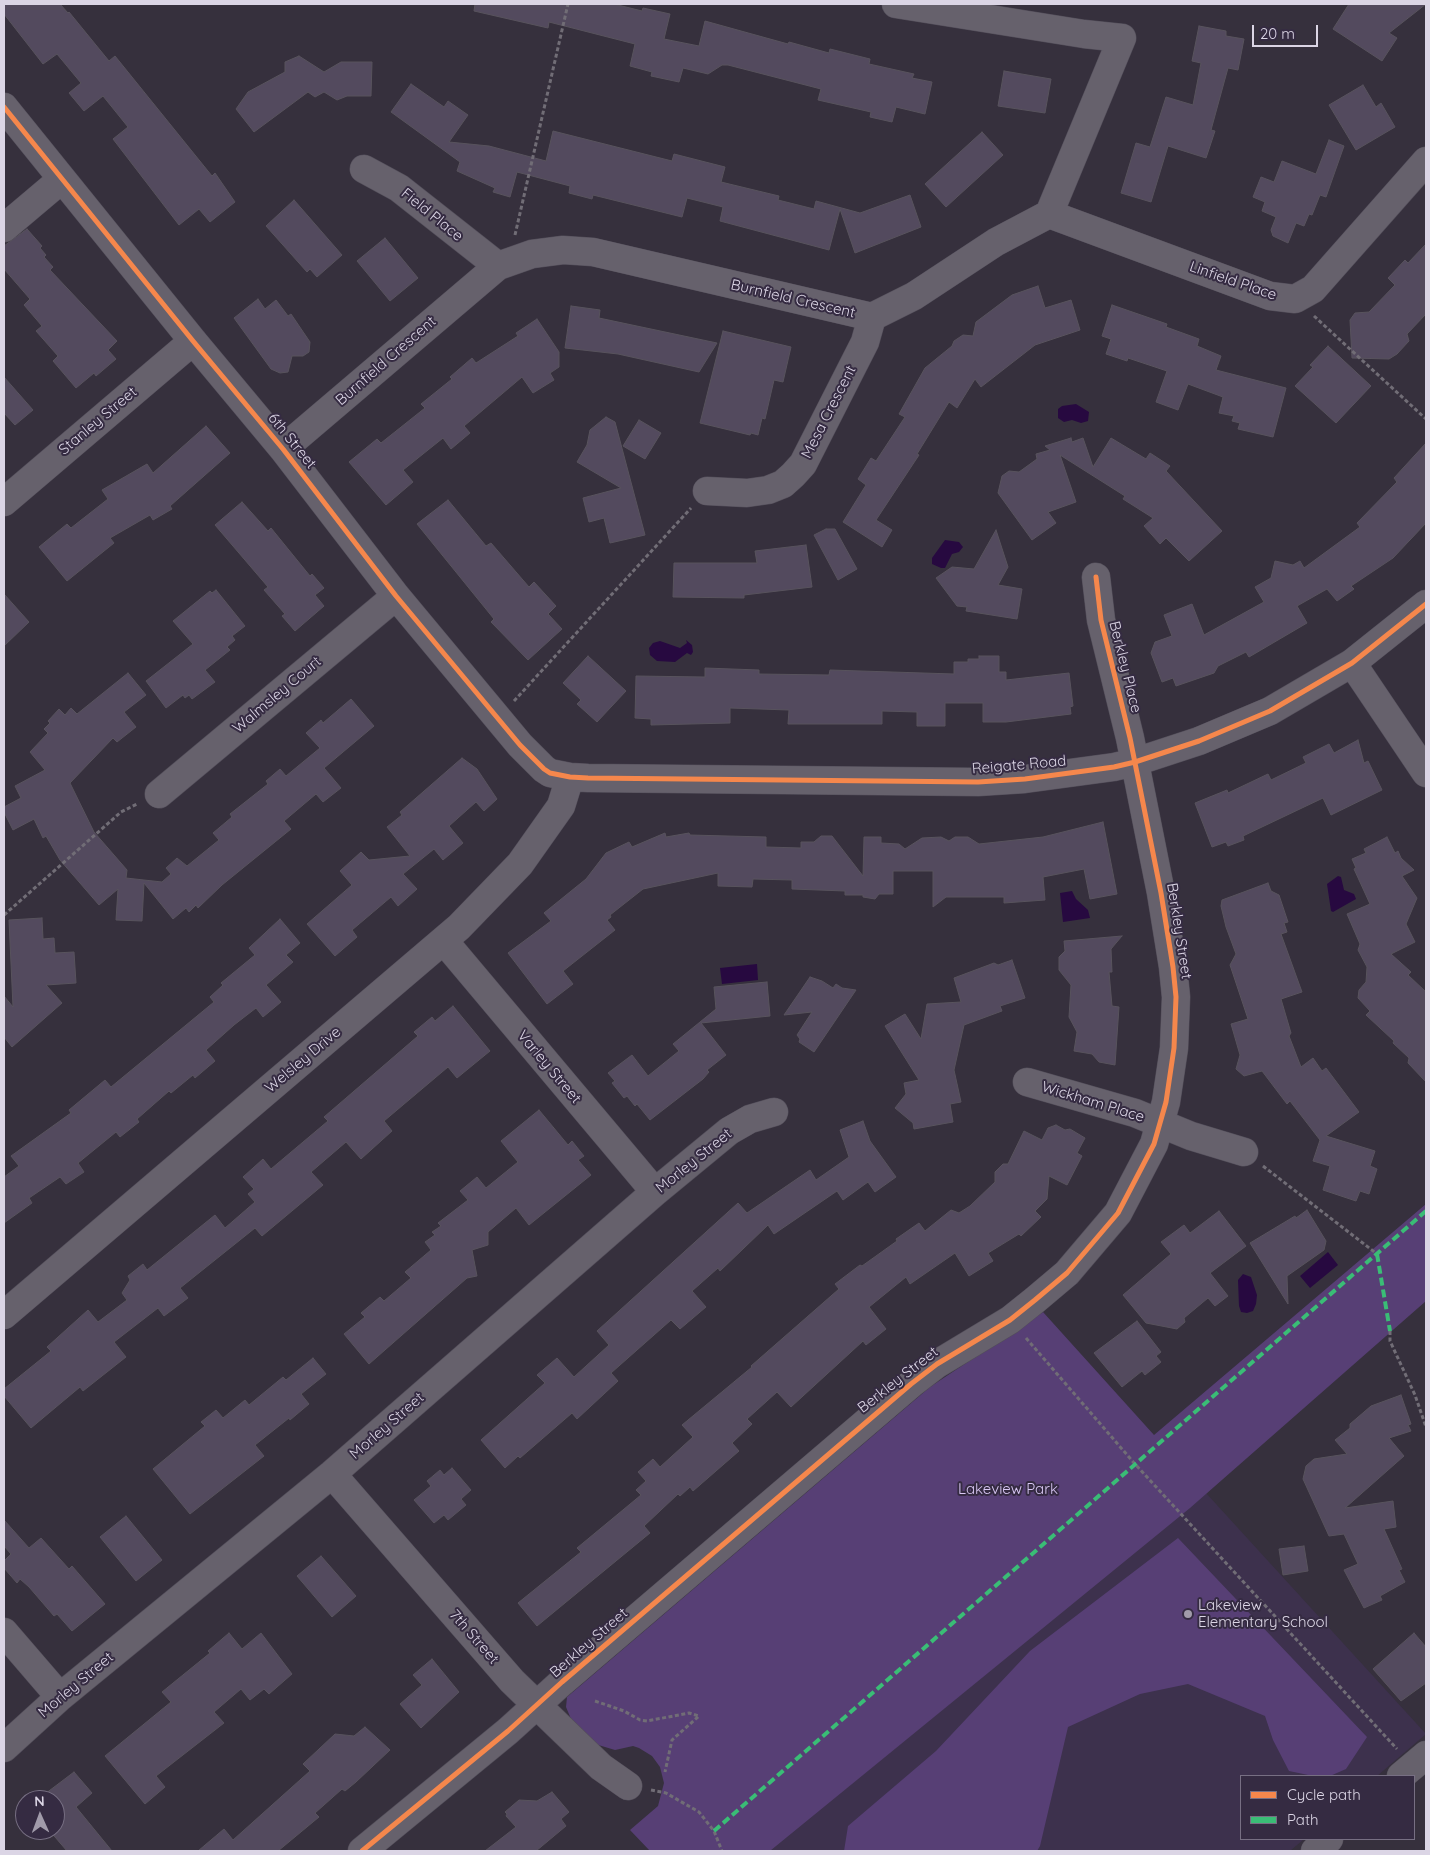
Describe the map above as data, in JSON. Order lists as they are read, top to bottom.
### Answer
{
  "streets": {
    "street": [
      "Field Place",
      "Linfield Place",
      "Burnfield Crescent",
      "Mesa Crescent",
      "Stanley Street",
      "6th Street",
      "Berkley Place",
      "Walmsley Court",
      "Reigate Road",
      "Berkley Street",
      "Welsley Drive",
      "Varley Street",
      "Wickham Place",
      "Morley Street",
      "7th Street"
    ]
  },
  "crossings": [
    ["Field Place", "Burnfield Crescent"],
    ["Linfield Place", "Burnfield Crescent"],
    ["Burnfield Crescent", "Mesa Crescent"],
    ["Burnfield Crescent", "6th Street"],
    ["Stanley Street", "6th Street"],
    ["6th Street", "Walmsley Court"],
    ["6th Street", "Reigate Road"],
    ["6th Street", "Welsley Drive"],
    ["Berkley Place", "Reigate Road"],
    ["Berkley Place", "Berkley Street"],
    ["Reigate Road", "Berkley Street"],
    ["Reigate Road", "Welsley Drive"],
    ["Berkley Street", "Wickham Place"],
    ["Berkley Street", "7th Street"],
    ["Welsley Drive", "Varley Street"],
    ["Varley Street", "Morley Street"],
    ["Morley Street", "7th Street"]
  ],
  "parks": ["Lakeview Park"],
  "places": ["Lakeview Elementary School"],
  "legend": ["Cycle path", "Path"],
  "scale_bar": "20 m",
  "north": "top"
}
